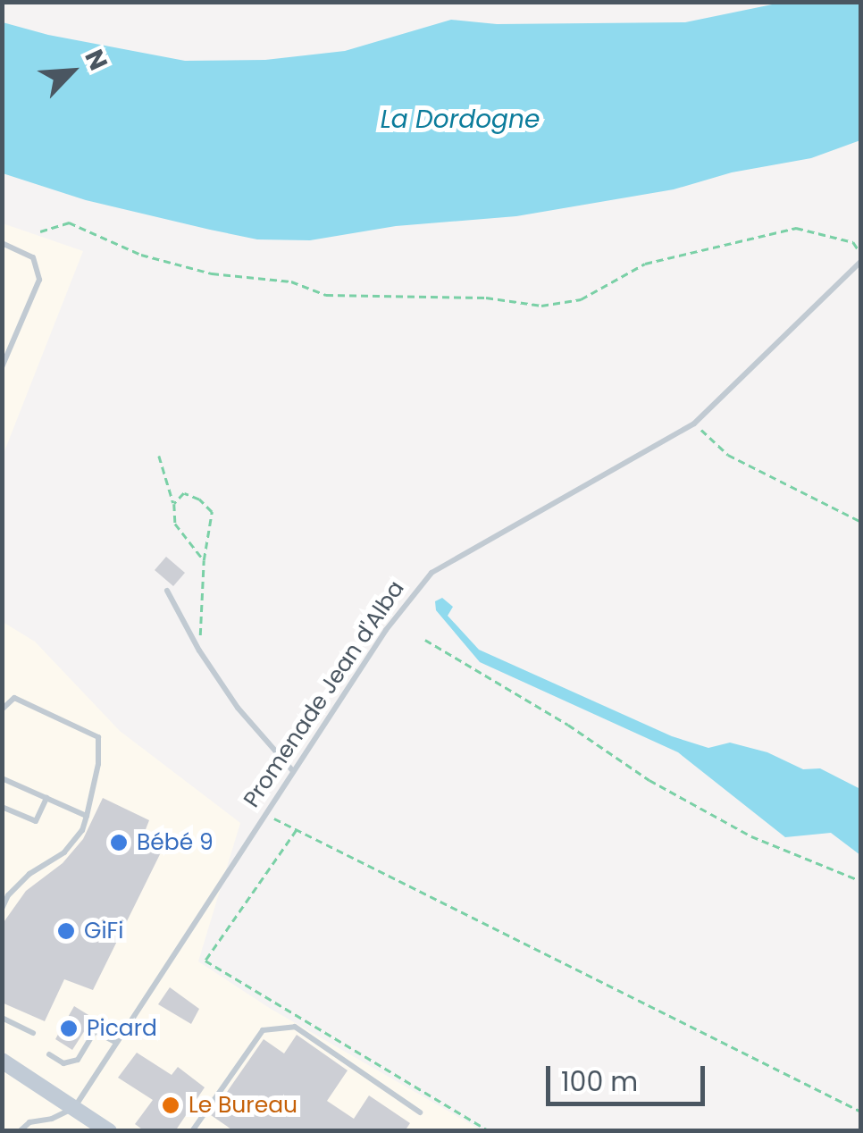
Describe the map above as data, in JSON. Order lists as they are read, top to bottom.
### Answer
{
  "streets": {
    "lane": ["Promenade Jean d'Alba"]
  },
  "water": ["La Dordogne"],
  "places": [
    "Bébé 9",
    "GiFi",
    "Picard",
    "Le Bureau"
  ],
  "scale_bar": "100 m",
  "north": "top right"
}
